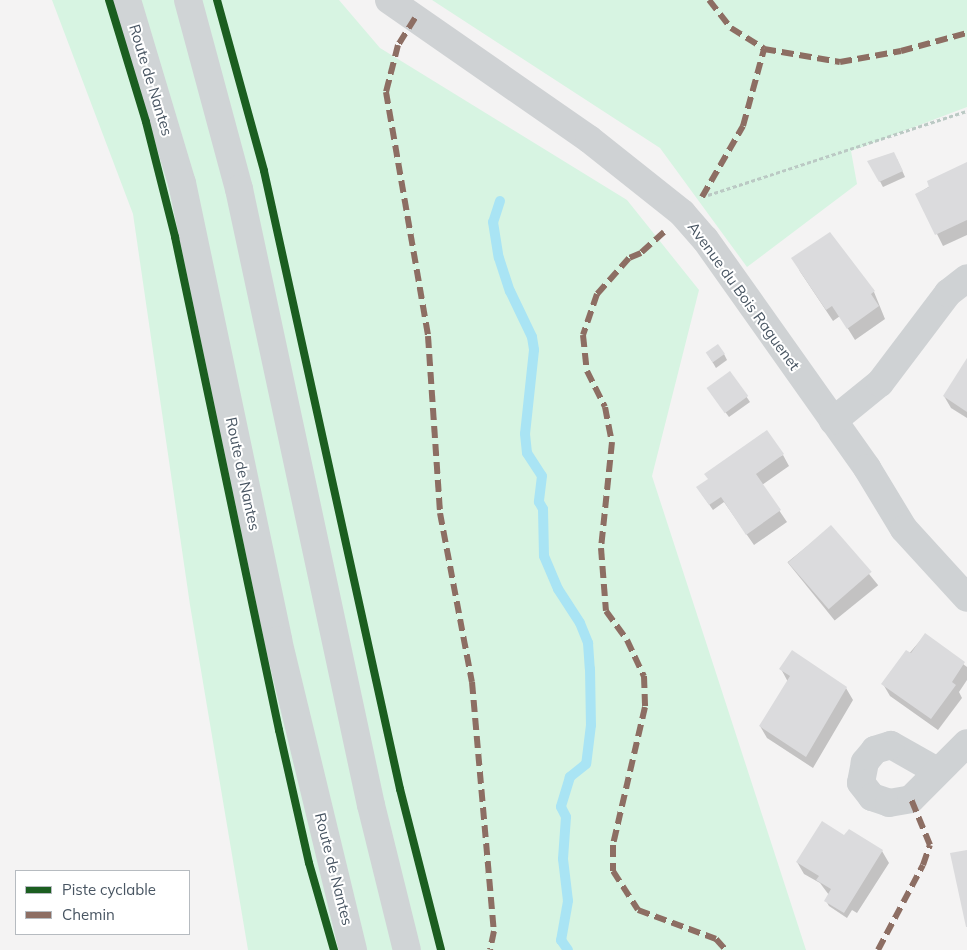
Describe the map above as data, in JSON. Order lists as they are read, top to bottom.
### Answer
{
  "streets": {
    "main road": ["Route de Nantes"],
    "street": ["Avenue du Bois Raguenet"]
  },
  "legend": ["Piste cyclable", "Chemin"]
}
